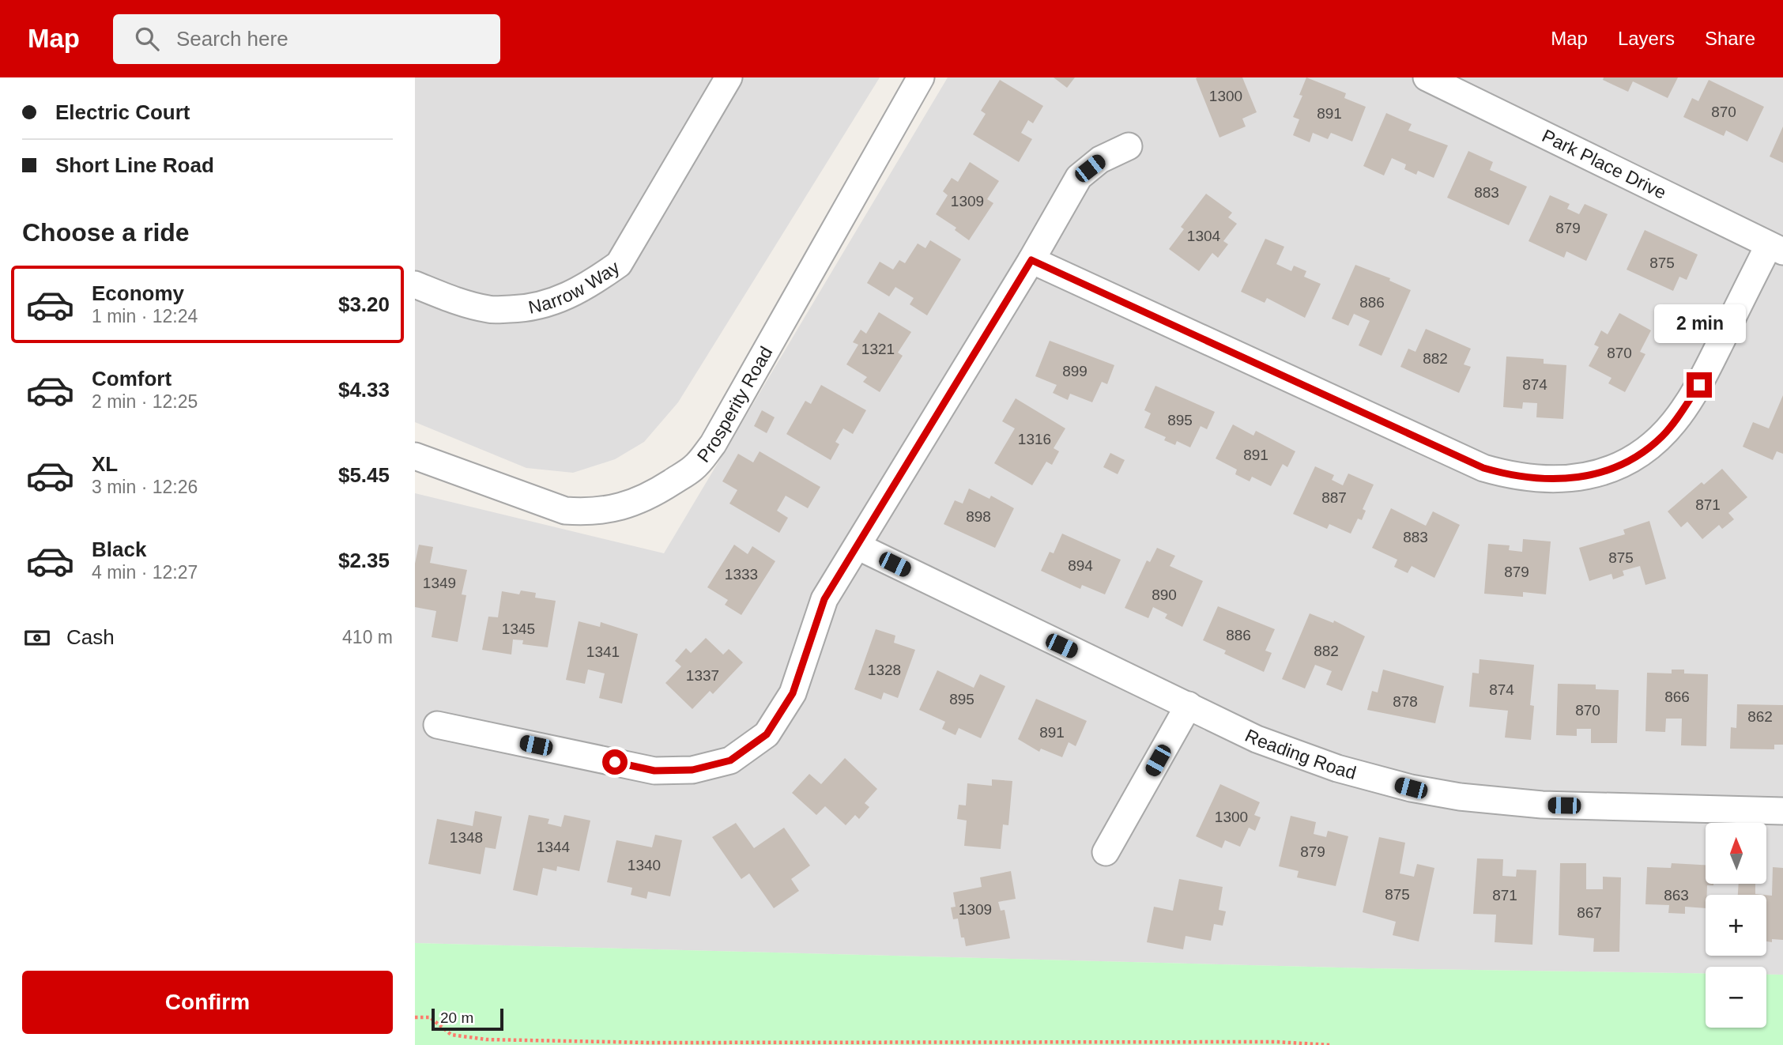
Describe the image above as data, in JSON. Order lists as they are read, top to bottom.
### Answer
{
  "streets": {
    "street": [
      "Park Place Drive",
      "Narrow Way",
      "Prosperity Road",
      "Reading Road"
    ]
  },
  "house_numbers": [
    "1300",
    "870",
    "891",
    "883",
    "1309",
    "879",
    "1304",
    "875",
    "886",
    "1321",
    "870",
    "882",
    "899",
    "874",
    "895",
    "1316",
    "891",
    "887",
    "871",
    "898",
    "883",
    "875",
    "894",
    "879",
    "1333",
    "1349",
    "890",
    "1345",
    "886",
    "882",
    "1341",
    "1328",
    "1337",
    "874",
    "866",
    "895",
    "878",
    "870",
    "862",
    "891",
    "1300",
    "1348",
    "1344",
    "879",
    "1340",
    "875",
    "871",
    "863",
    "1309",
    "867"
  ],
  "scale_bar": "20 m",
  "north": "top",
  "page": {
    "header": "Map",
    "search": "Search here",
    "nav": ["Map", "Layers", "Share"],
    "banner": ["Electric Court", "Short Line Road"],
    "heading": "Choose a ride",
    "list": [
      {
        "name": "Economy",
        "note": "1 min · 12:24",
        "value": "$3.20"
      },
      {
        "name": "Comfort",
        "note": "2 min · 12:25",
        "value": "$4.33"
      },
      {
        "name": "XL",
        "note": "3 min · 12:26",
        "value": "$5.45"
      },
      {
        "name": "Black",
        "note": "4 min · 12:27",
        "value": "$2.35"
      }
    ],
    "bubble": "2 min",
    "pay": ["Cash", "410 m"],
    "map_buttons": ["+", "−"],
    "buttons": "Confirm",
    "scale": "20 m"
  }
}
